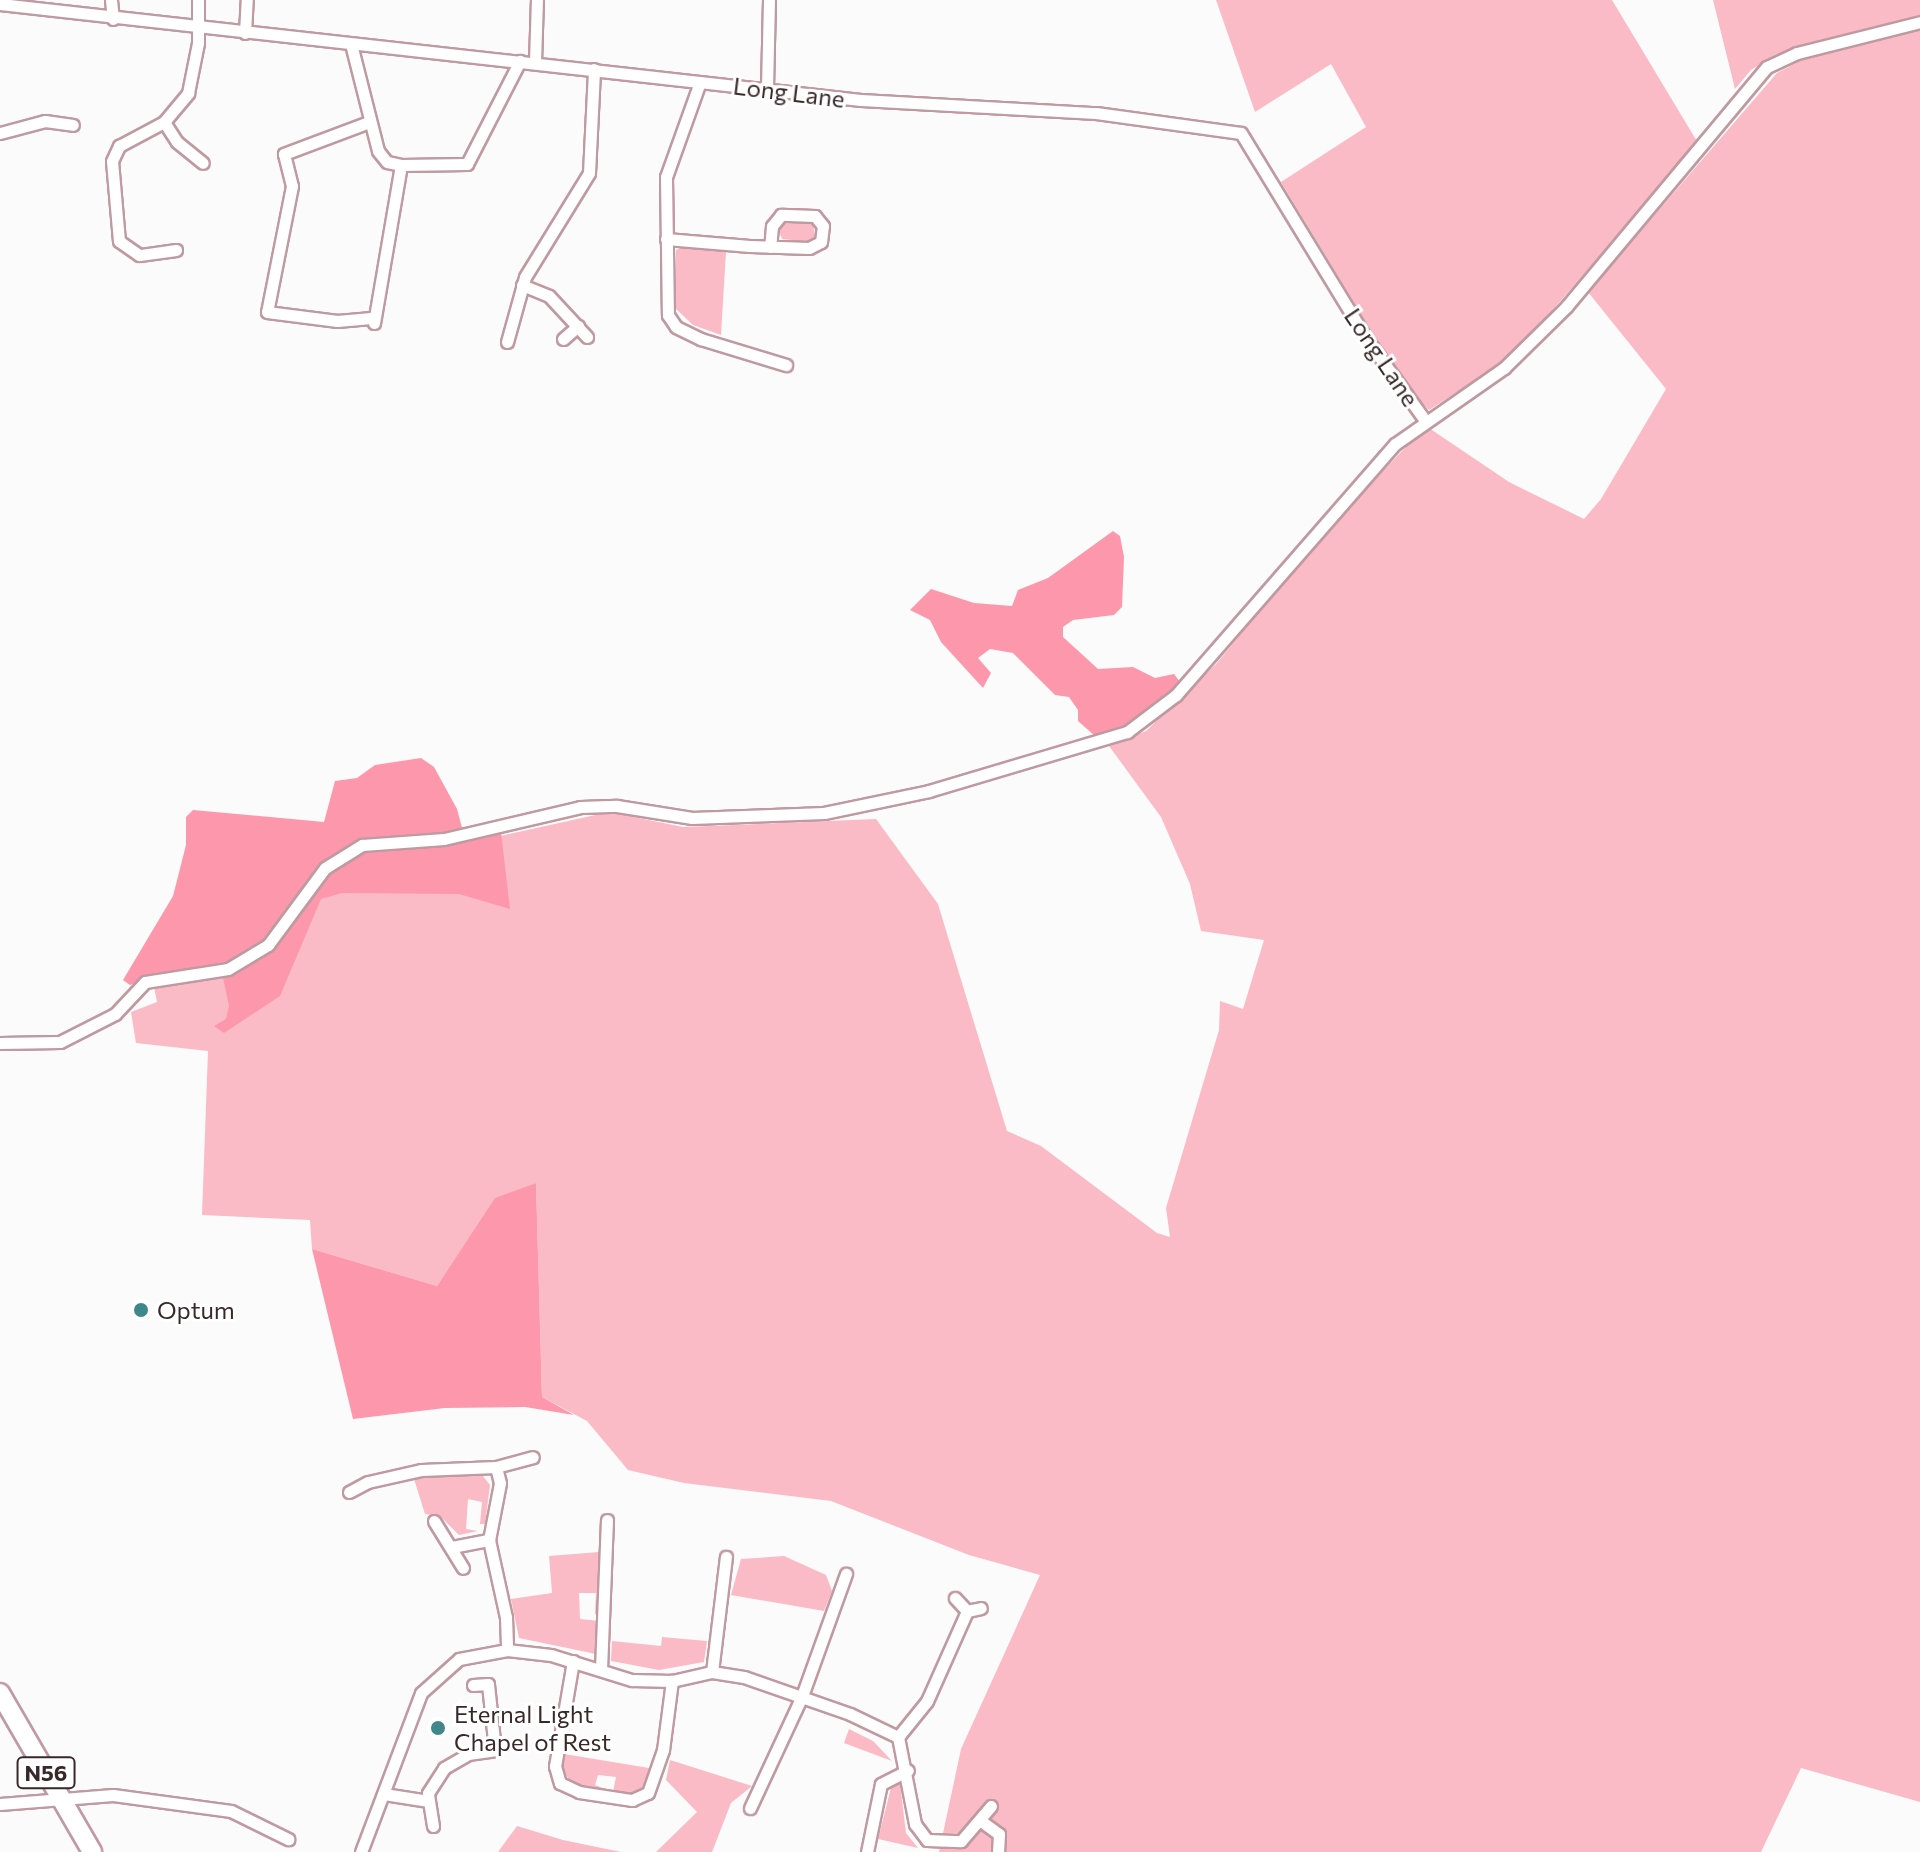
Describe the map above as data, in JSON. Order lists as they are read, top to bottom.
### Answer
{
  "streets": {
    "main road": ["N56"],
    "street": ["Long Lane"]
  },
  "places": ["Optum", "Eternal Light Chapel of Rest"]
}
